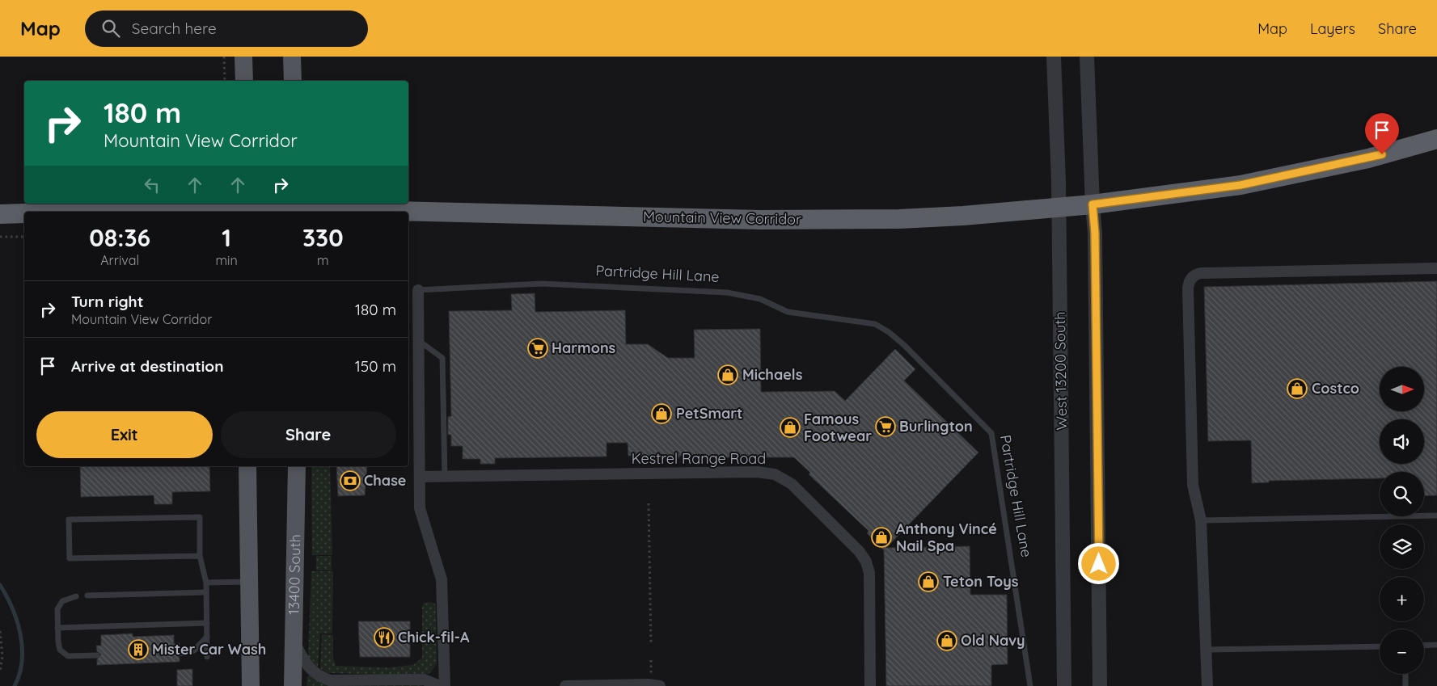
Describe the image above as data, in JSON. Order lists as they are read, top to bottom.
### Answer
{
  "streets": {
    "highway": ["Mountain View Corridor"],
    "main road": ["13400 South"],
    "street": ["Partridge Hill Lane", "West 13200 South", "Kestrel Range Road"]
  },
  "crossings": [
    ["Mountain View Corridor", "West 13200 South"],
    ["Partridge Hill Lane", "Kestrel Range Road"]
  ],
  "places": {
    "supermarket": ["Harmons", "Burlington"],
    "shop": [
      "Michaels",
      "Costco",
      "PetSmart",
      "Famous Footwear",
      "Anthony Vincé Nail Spa",
      "Teton Toys",
      "Old Navy"
    ],
    "bank": ["Chase"],
    "restaurant": ["Chick-fil-A"],
    "building": ["Mister Car Wash"]
  },
  "north": "right",
  "page": {
    "header": "Map",
    "search": "Search here",
    "nav": ["Map", "Layers", "Share"],
    "turn": ["180 m", "Mountain View Corridor"],
    "eta": [
      "08:36",
      "Arrival",
      "1",
      "min",
      "330",
      "m"
    ],
    "list": [
      {
        "name": "Turn right",
        "note": "Mountain View Corridor",
        "value": "180 m"
      },
      {
        "name": "Arrive at destination",
        "value": "150 m"
      }
    ],
    "map_buttons": ["+", "−"],
    "buttons": ["Exit", "Share"]
  }
}
